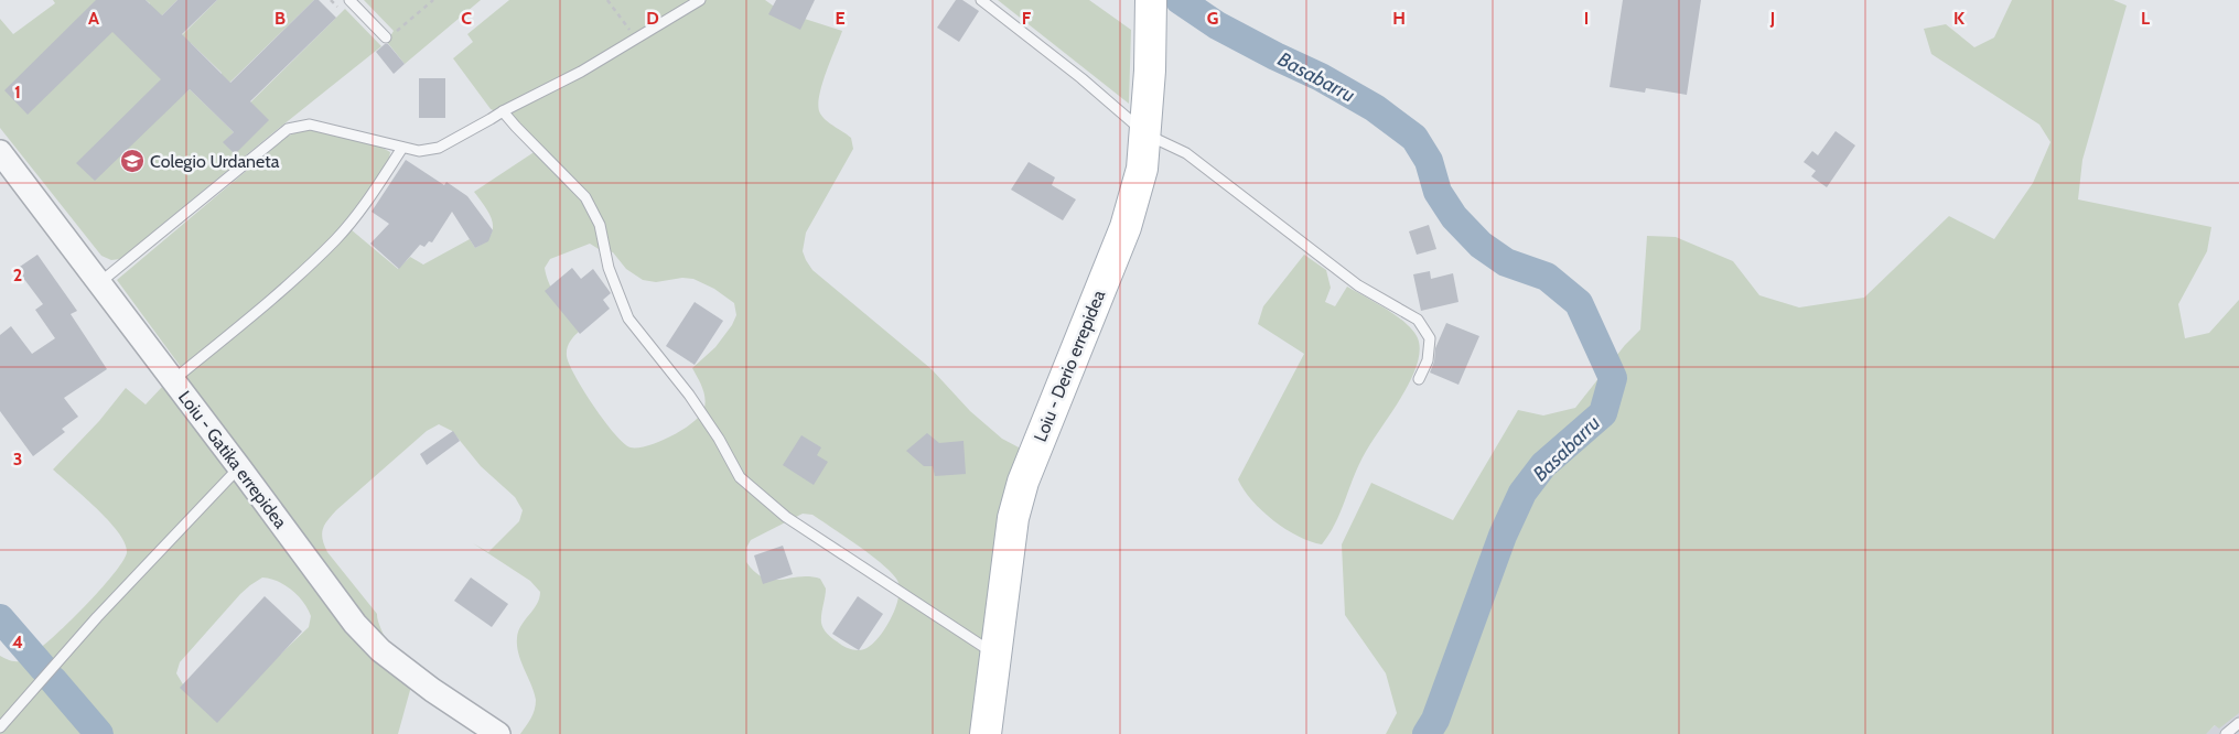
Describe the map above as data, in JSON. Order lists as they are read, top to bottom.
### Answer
{
  "streets": {
    "main road": ["Loiu - Derio errepidea"],
    "street": ["Loiu - Gatika errepidea"]
  },
  "water": ["Basabarru"],
  "places": {
    "school or university": ["Colegio Urdaneta"]
  },
  "grid": {
    "columns": [
      "A",
      "B",
      "C",
      "D",
      "E",
      "F",
      "G",
      "H",
      "I",
      "J",
      "K",
      "L"
    ],
    "rows": [
      "1",
      "2",
      "3",
      "4"
    ]
  }
}
